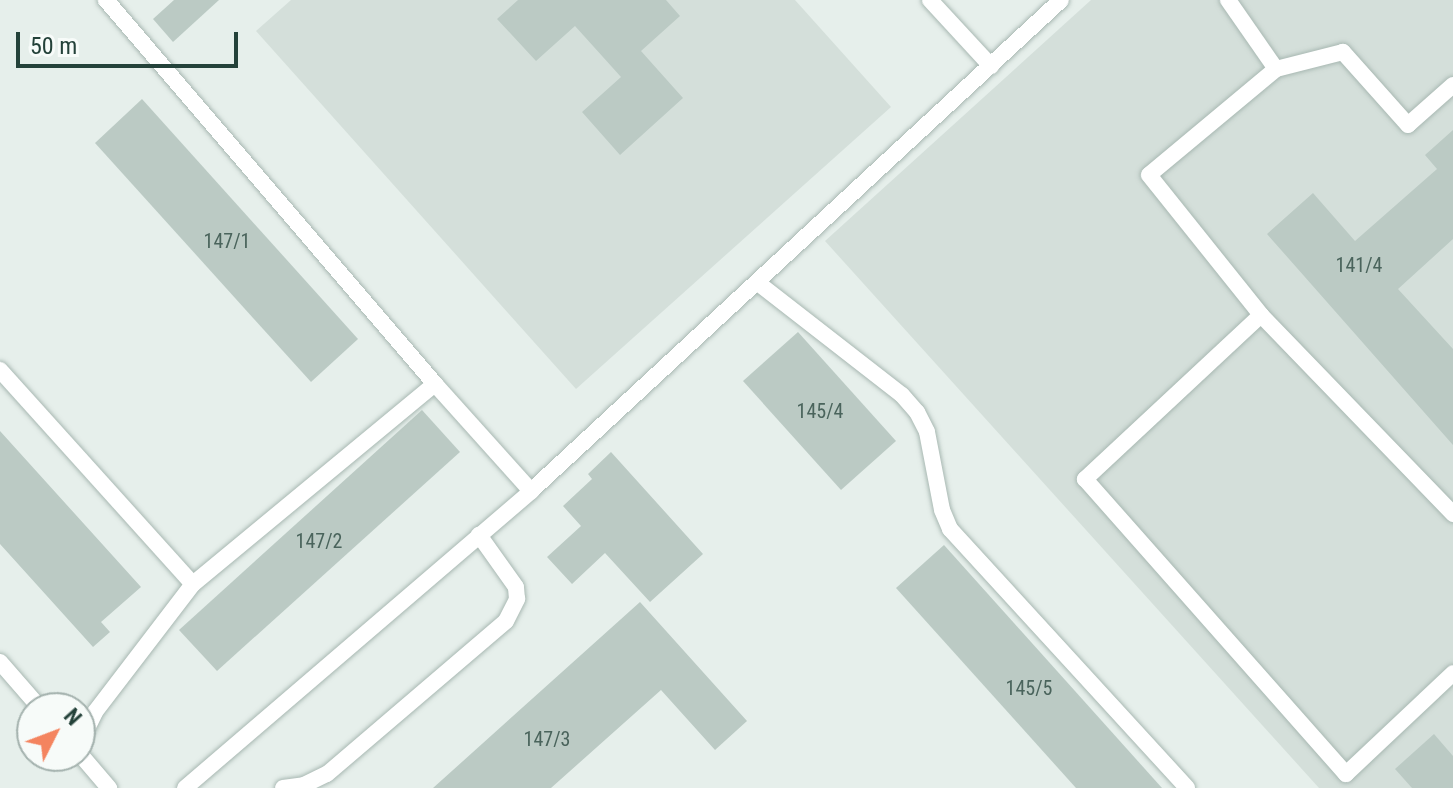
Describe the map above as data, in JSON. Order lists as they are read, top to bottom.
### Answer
{
  "house_numbers": [
    "147/1",
    "141/4",
    "145/4",
    "147/2",
    "145/5",
    "147/3"
  ],
  "scale_bar": "50 m",
  "north": "top right"
}
